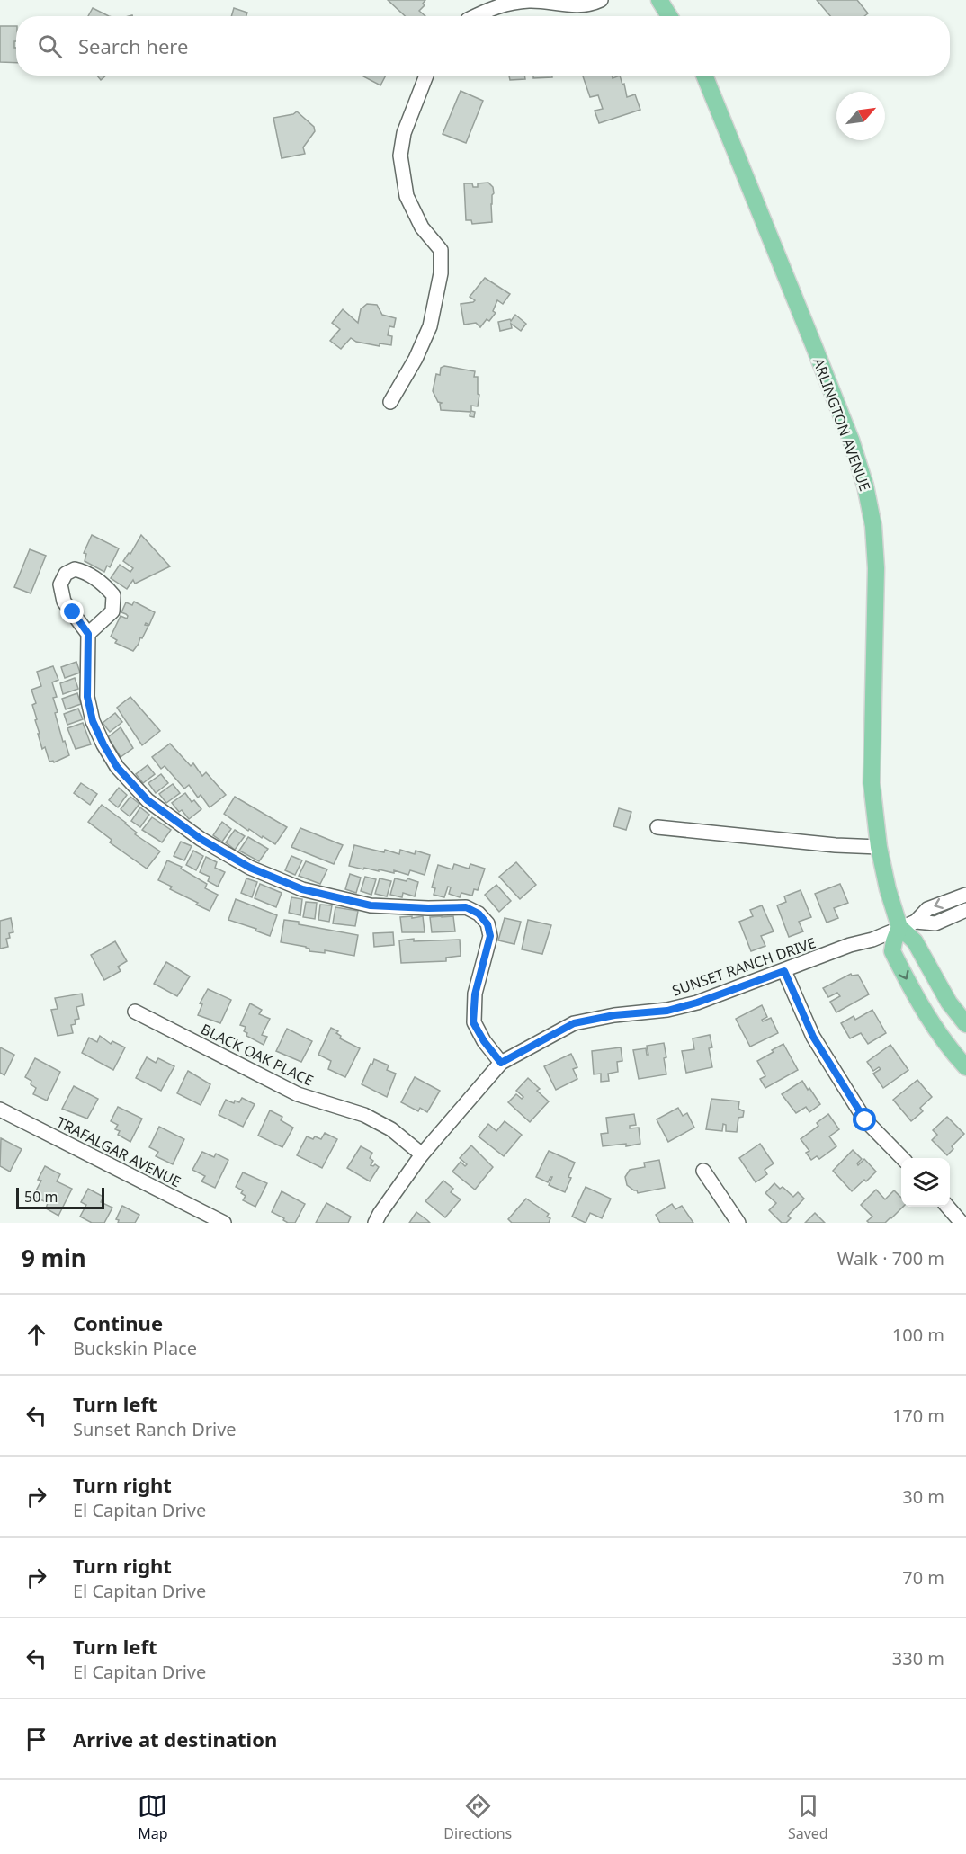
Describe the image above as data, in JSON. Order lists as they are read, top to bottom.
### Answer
{
  "streets": {
    "main road": ["ARLINGTON AVENUE"],
    "street": ["SUNSET RANCH DRIVE", "BLACK OAK PLACE", "TRAFALGAR AVENUE"]
  },
  "crossings": [
    ["ARLINGTON AVENUE", "SUNSET RANCH DRIVE"],
    ["SUNSET RANCH DRIVE", "BLACK OAK PLACE"]
  ],
  "scale_bar": "50 m",
  "north": "top right",
  "page": {
    "search": "Search here",
    "scale": "50 m",
    "heading": ["9 min", "Walk · 700 m"],
    "list": [
      ["Continue", "Buckskin Place", "100 m"],
      ["Turn left", "Sunset Ranch Drive", "170 m"],
      ["Turn right", "El Capitan Drive", "30 m"],
      ["Turn right", "El Capitan Drive", "70 m"],
      ["Turn left", "El Capitan Drive", "330 m"],
      "Arrive at destination"
    ],
    "nav": ["Map", "Directions", "Saved"]
  }
}
